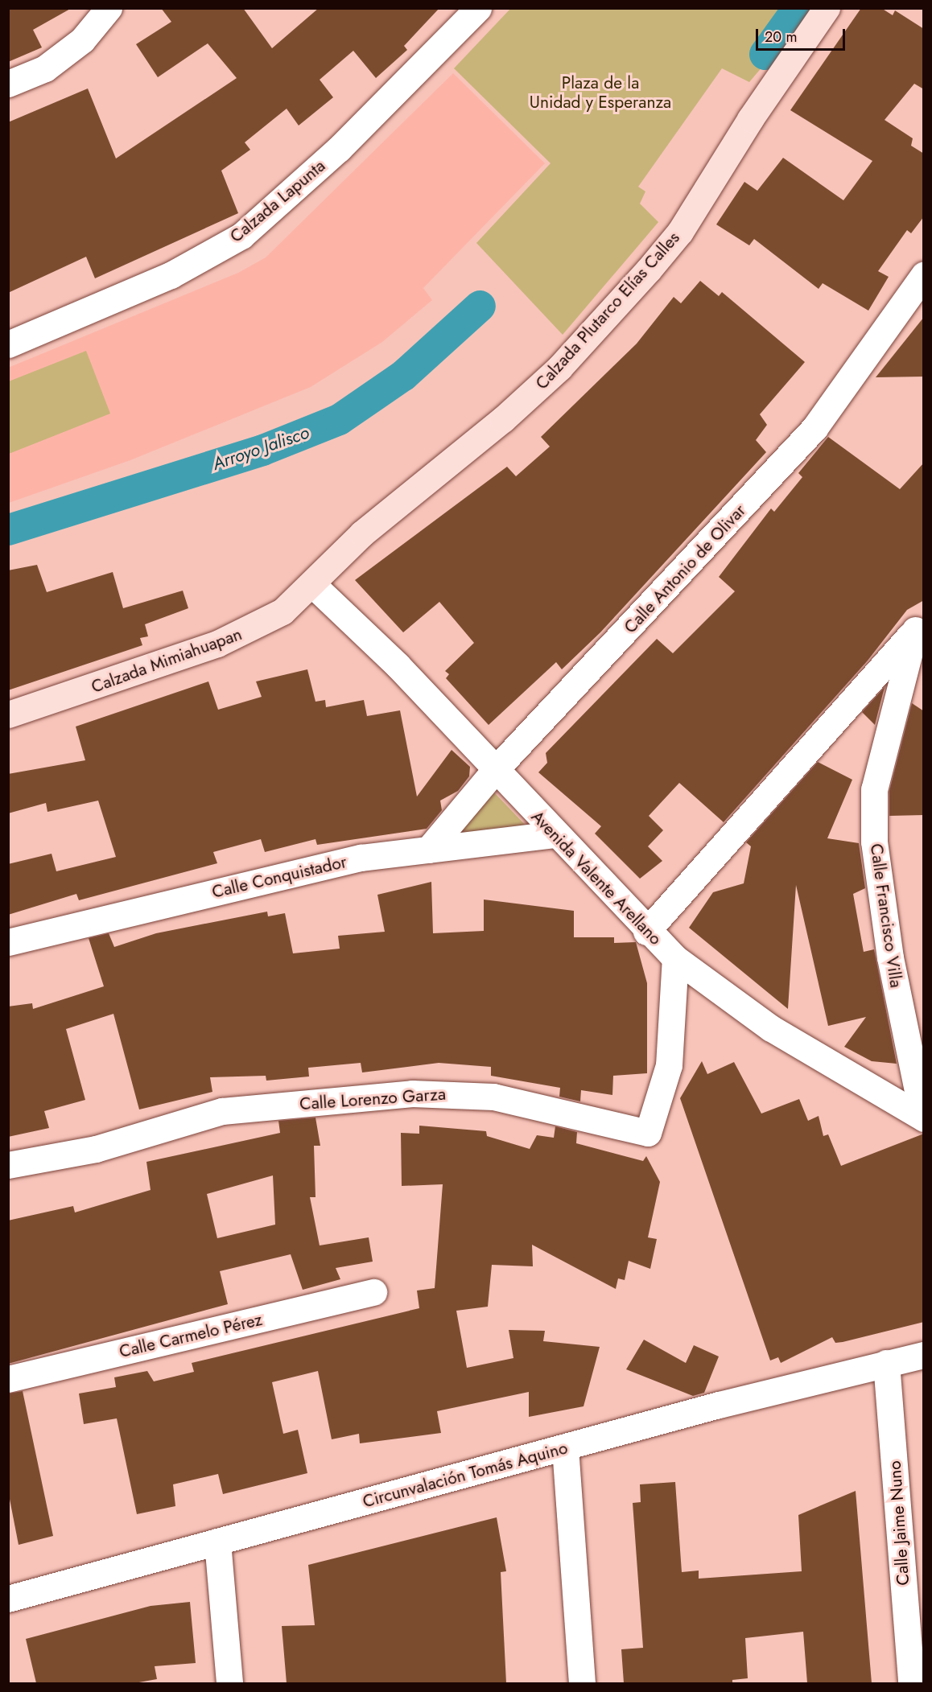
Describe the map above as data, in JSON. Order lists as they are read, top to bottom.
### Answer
{
  "streets": {
    "main road": ["Calzada Plutarco Elías Calles", "Calzada Mimiahuapan"],
    "street": [
      "Calzada Lapunta",
      "Calle Antonio de Olivar",
      "Calle Conquistador",
      "Avenida Valente Arellano",
      "Calle Francisco Villa",
      "Calle Lorenzo Garza",
      "Calle Carmelo Pérez",
      "Circunvalación Tomás Aquino",
      "Calle Jaime Nuno"
    ]
  },
  "crossings": [
    ["Calzada Plutarco Elías Calles", "Calzada Mimiahuapan"],
    ["Calzada Plutarco Elías Calles", "Avenida Valente Arellano"],
    ["Calle Antonio de Olivar", "Calle Conquistador"],
    ["Calle Antonio de Olivar", "Avenida Valente Arellano"],
    ["Calzada Mimiahuapan", "Avenida Valente Arellano"],
    ["Calle Conquistador", "Avenida Valente Arellano"],
    ["Avenida Valente Arellano", "Calle Francisco Villa"],
    ["Avenida Valente Arellano", "Calle Lorenzo Garza"],
    ["Circunvalación Tomás Aquino", "Calle Jaime Nuno"]
  ],
  "water": ["Arroyo Jalisco"],
  "parks": ["Plaza de la Unidad y Esperanza"],
  "scale_bar": "20 m"
}
